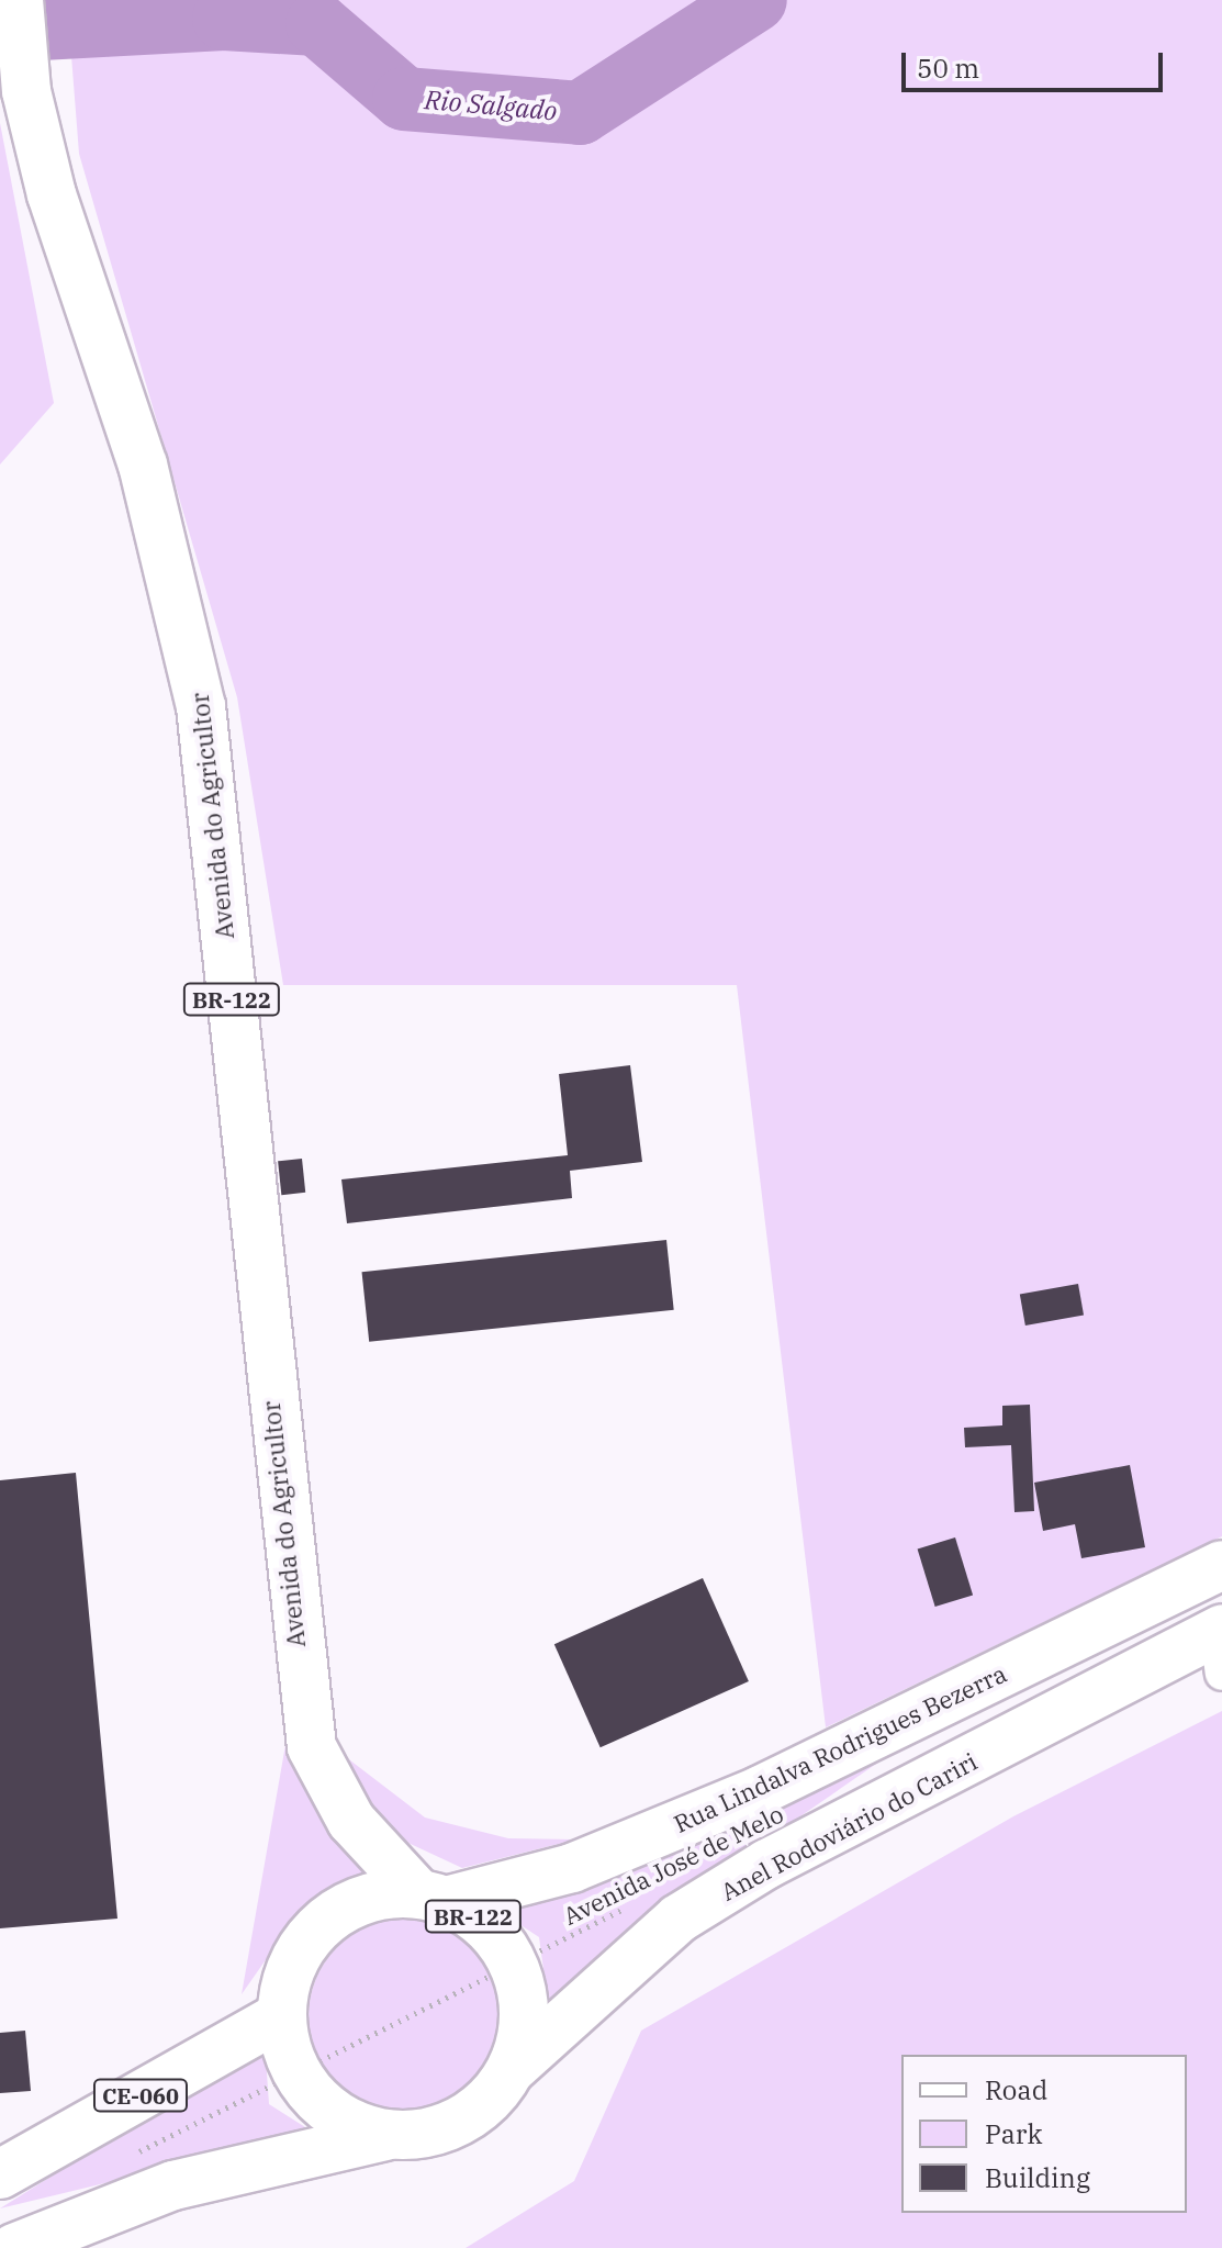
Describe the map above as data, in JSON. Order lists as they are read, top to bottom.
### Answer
{
  "streets": {
    "main road": [
      "Avenida do Agricultor",
      "BR-122",
      "Rua Lindalva Rodrigues Bezerra",
      "Anel Rodoviário do Cariri",
      "CE-060"
    ],
    "path": ["Avenida José de Melo"]
  },
  "crossings": [
    ["Avenida do Agricultor", "BR-122"],
    ["Avenida do Agricultor", "Rua Lindalva Rodrigues Bezerra"],
    ["Avenida do Agricultor", "Anel Rodoviário do Cariri"],
    ["BR-122", "Rua Lindalva Rodrigues Bezerra"],
    ["BR-122", "Anel Rodoviário do Cariri"],
    ["BR-122", "Avenida José de Melo"],
    ["BR-122", "CE-060"],
    ["Rua Lindalva Rodrigues Bezerra", "Anel Rodoviário do Cariri"],
    ["Anel Rodoviário do Cariri", "Avenida José de Melo"]
  ],
  "water": ["Rio Salgado"],
  "legend": ["Road", "Park", "Building"],
  "scale_bar": "50 m"
}
